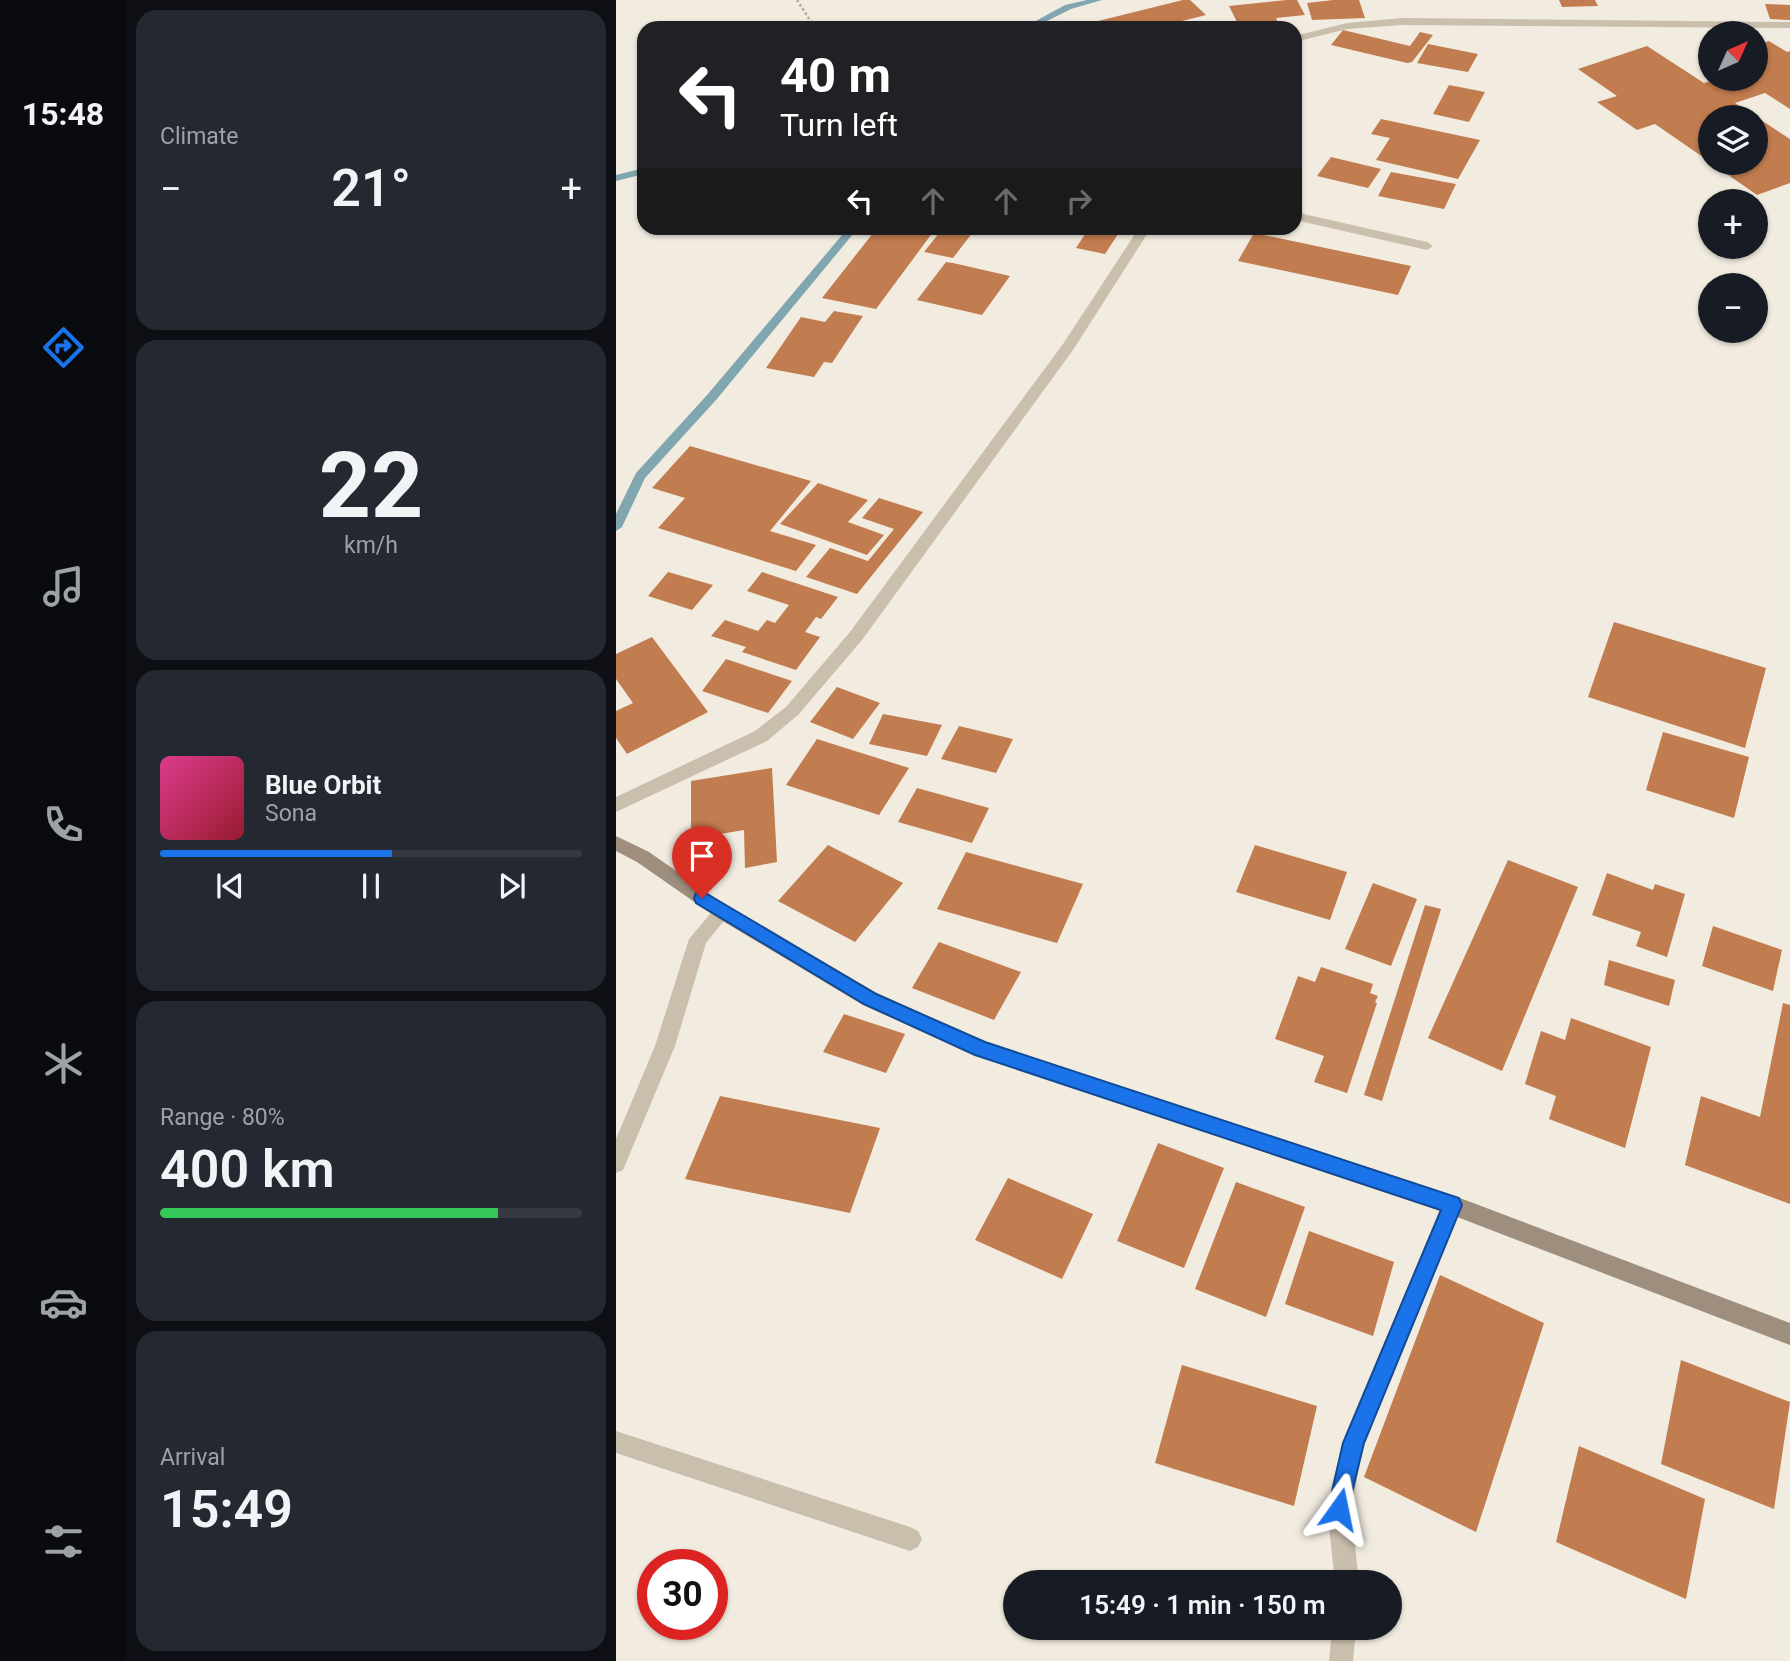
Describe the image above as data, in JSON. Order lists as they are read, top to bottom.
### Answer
{
  "north": "top right",
  "page": {
    "tabs": "15:48",
    "tile": [
      "Climate",
      ["22", "km/h"],
      ["Range · 80%", "400 km"],
      ["Arrival", "15:49"]
    ],
    "map_buttons": ["+", "−"],
    "turn": ["40 m", "Turn left"],
    "heat": ["−", "21°", "+"],
    "song": ["Blue Orbit", "Sona"],
    "limit": "30",
    "trip": "15:49 · 1 min · 150 m"
  }
}
